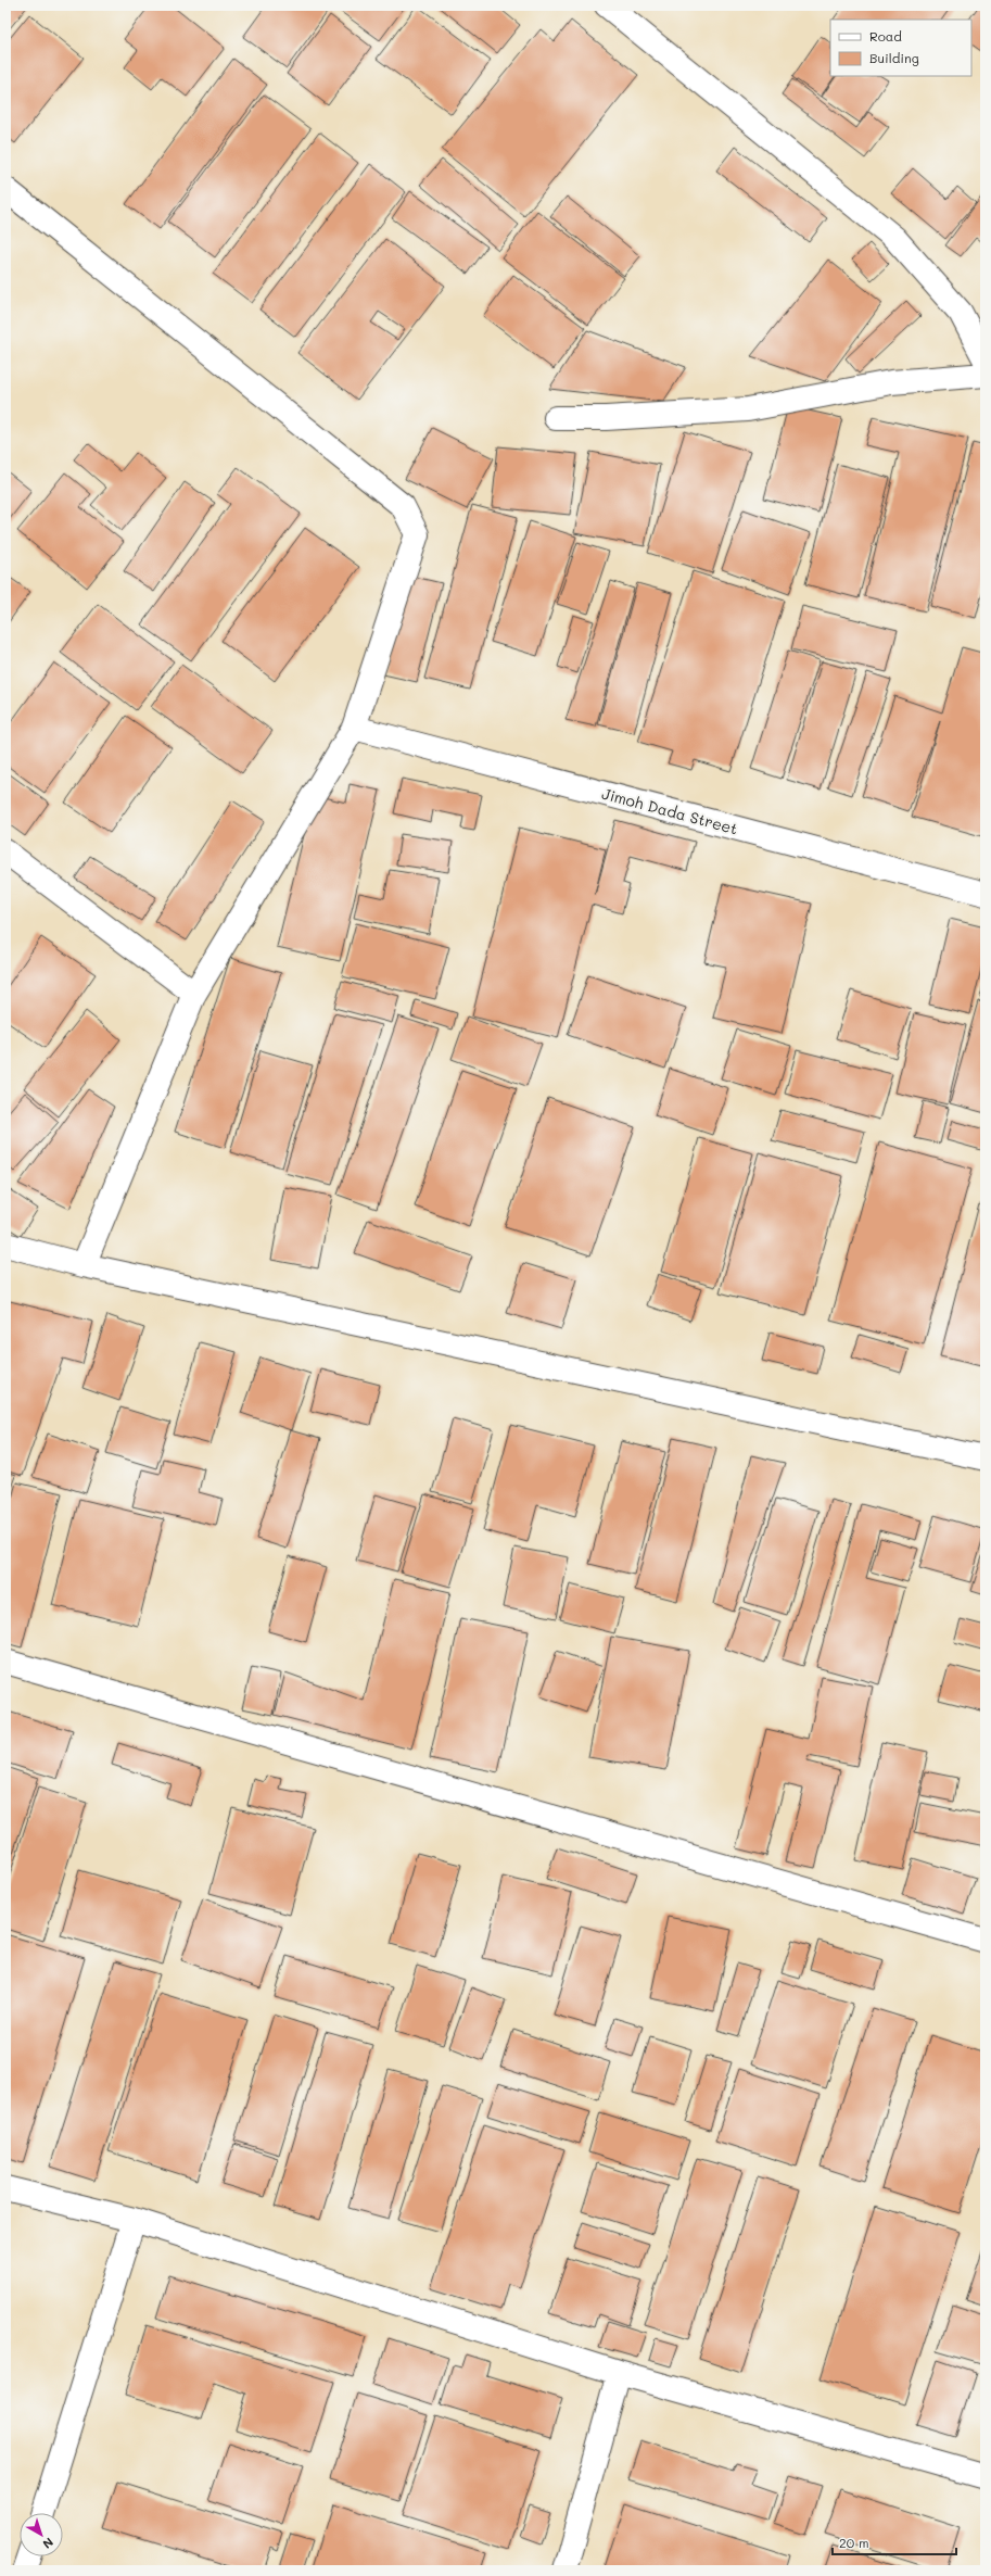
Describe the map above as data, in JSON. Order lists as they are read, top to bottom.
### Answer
{
  "streets": {
    "street": ["Jimoh Dada Street"]
  },
  "legend": ["Road", "Building"],
  "scale_bar": "20 m",
  "north": "bottom right"
}
